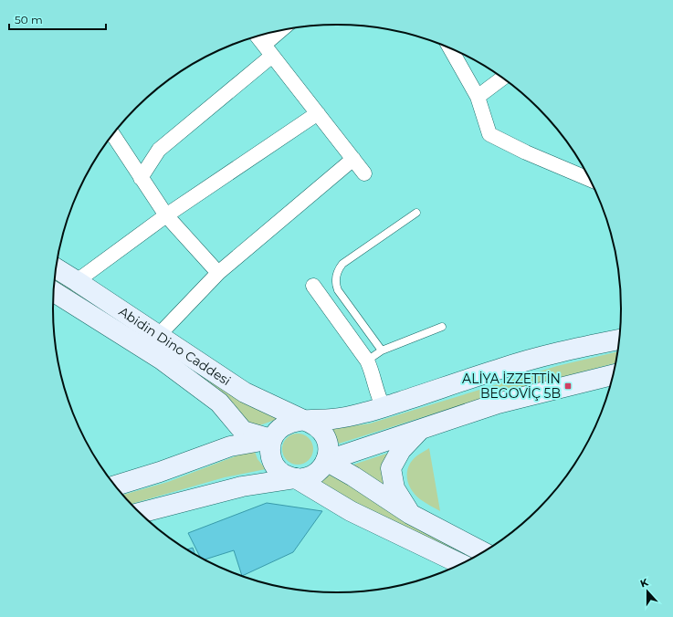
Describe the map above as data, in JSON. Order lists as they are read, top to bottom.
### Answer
{
  "streets": {
    "main road": ["Abidin Dino Caddesi"]
  },
  "places": {
    "transit": ["ALİYA İZZETTİN BEGOVİÇ 5B"]
  },
  "scale_bar": "50 m",
  "north": "top"
}
